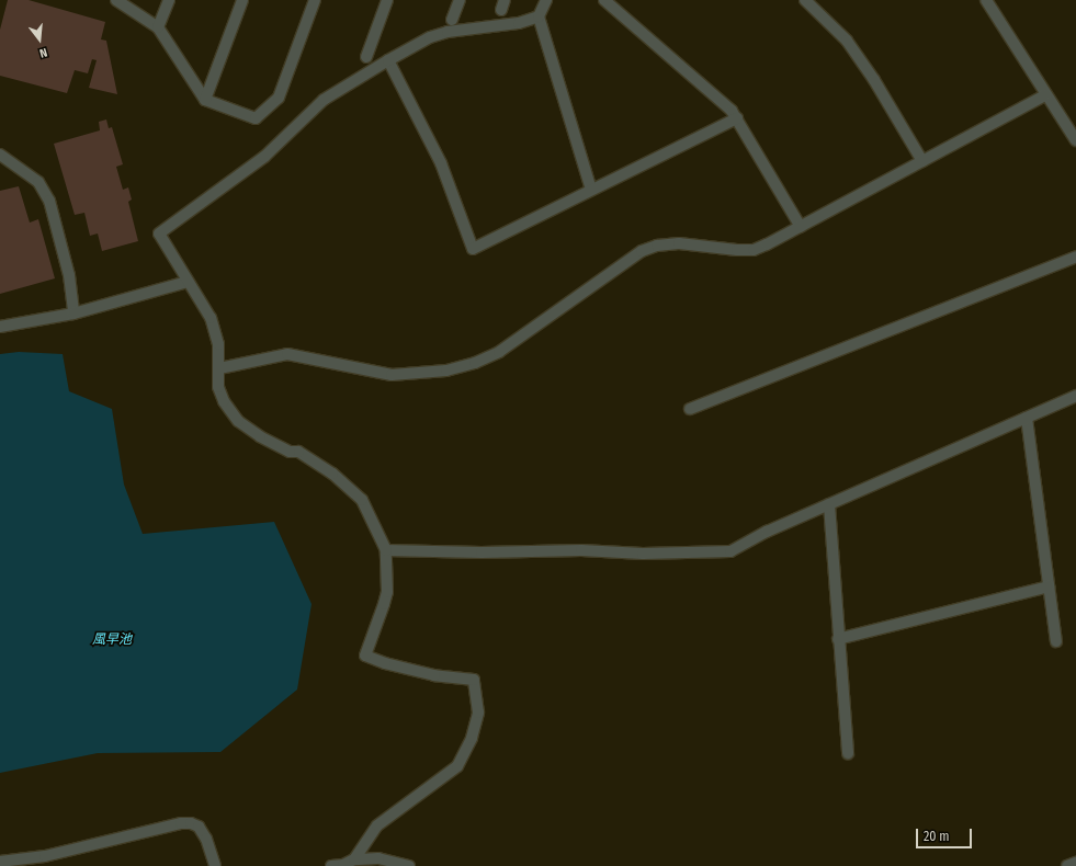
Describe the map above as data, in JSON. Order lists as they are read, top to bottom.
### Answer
{
  "water": ["風早池"],
  "scale_bar": "20 m",
  "north": "bottom"
}
